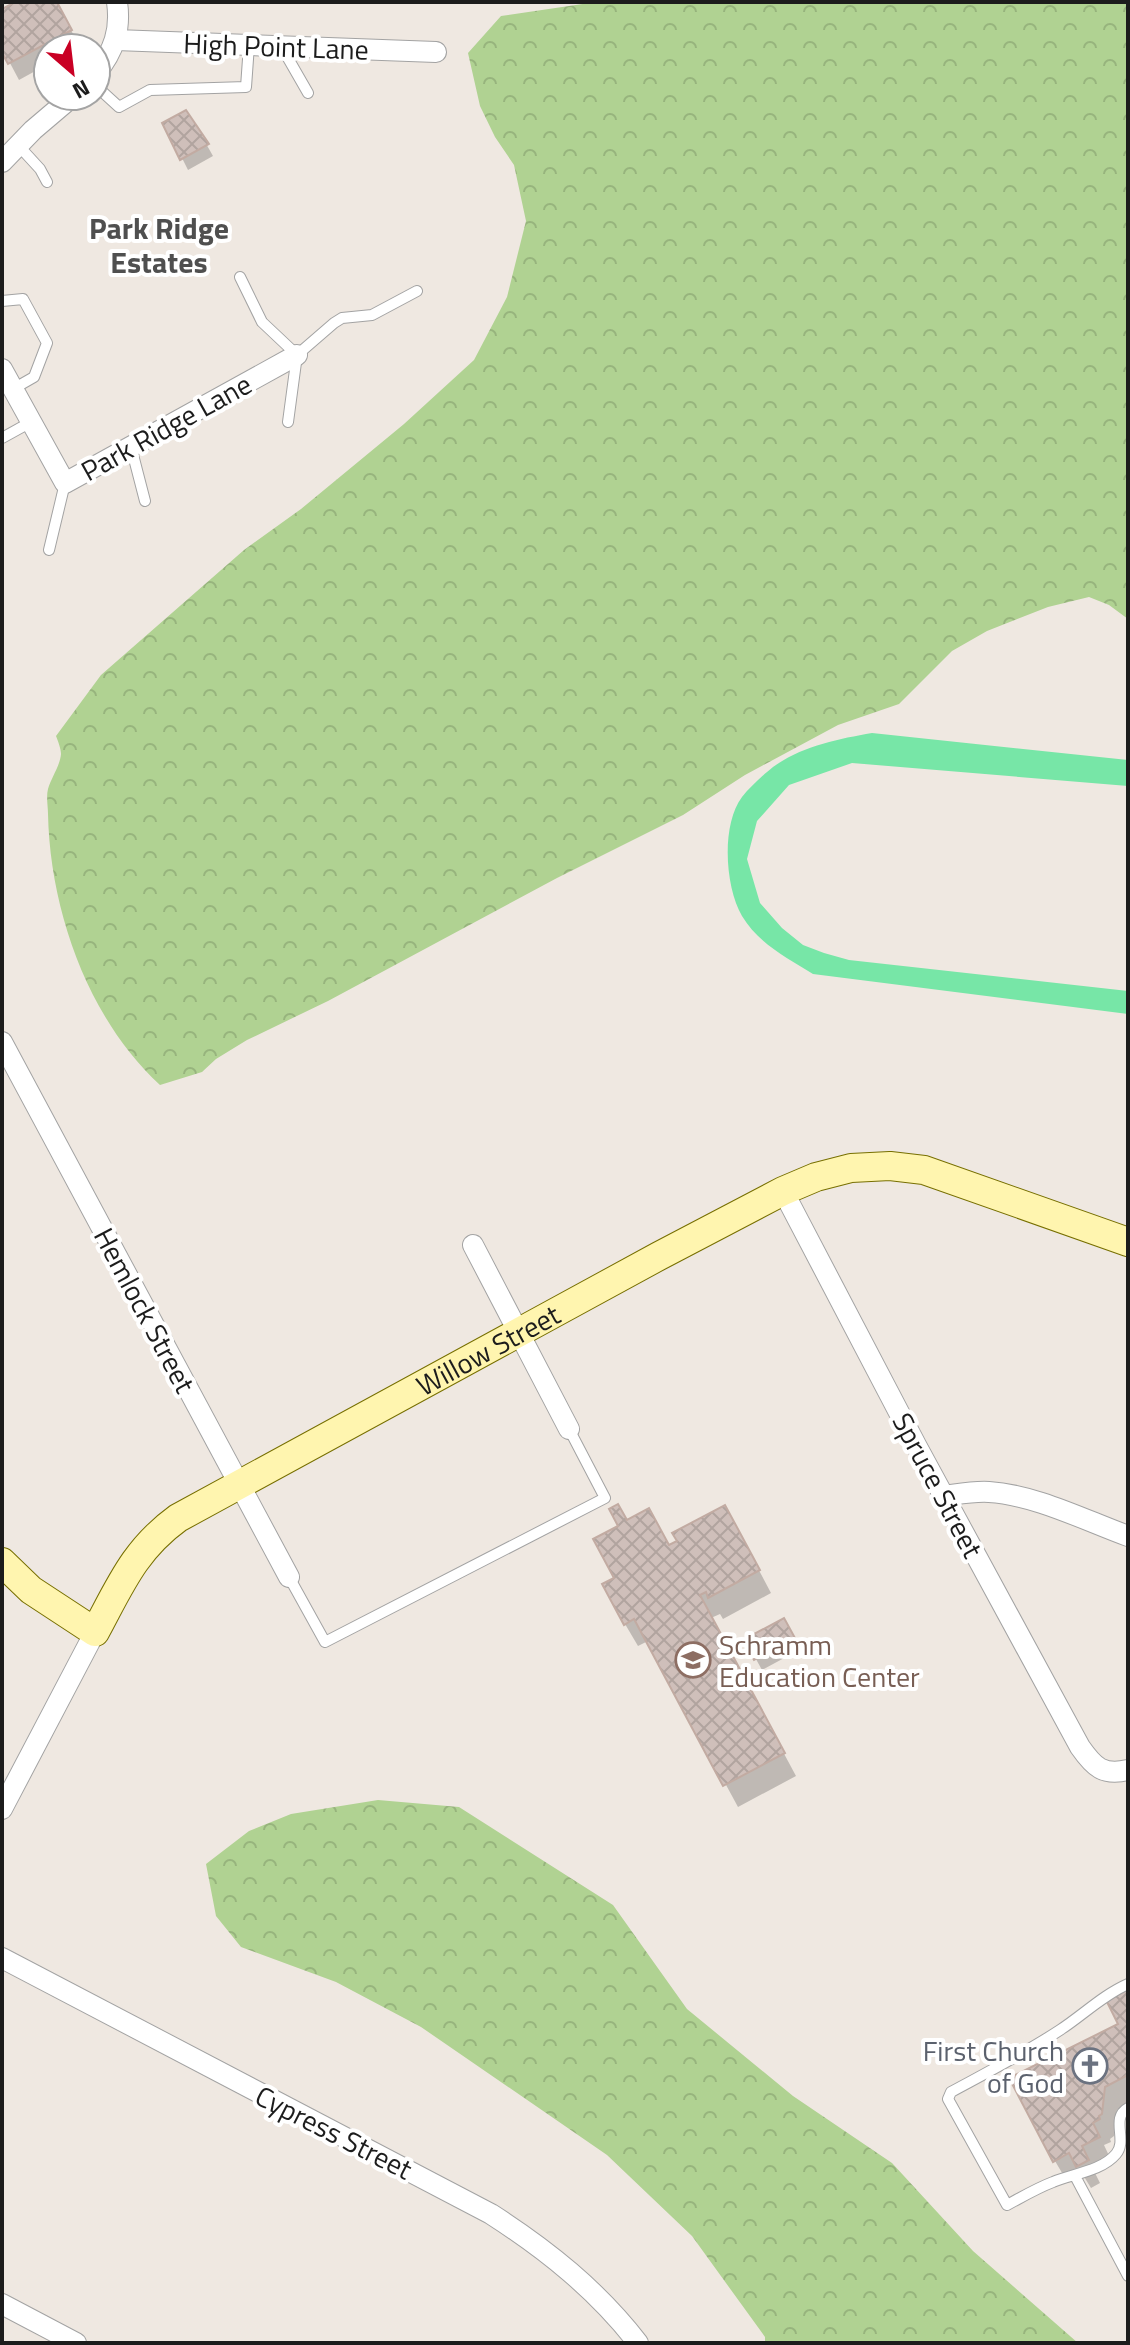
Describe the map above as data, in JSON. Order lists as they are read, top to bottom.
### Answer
{
  "streets": {
    "street": [
      "High Point Lane",
      "Park Ridge Lane",
      "Hemlock Street",
      "Willow Street",
      "Spruce Street",
      "Cypress Street"
    ]
  },
  "crossings": [
    ["Hemlock Street", "Willow Street"],
    ["Willow Street", "Spruce Street"]
  ],
  "districts": ["Park Ridge Estates"],
  "places": {
    "school or university": ["Schramm Education Center"],
    "church": ["First Church of God"]
  },
  "north": "bottom right"
}
